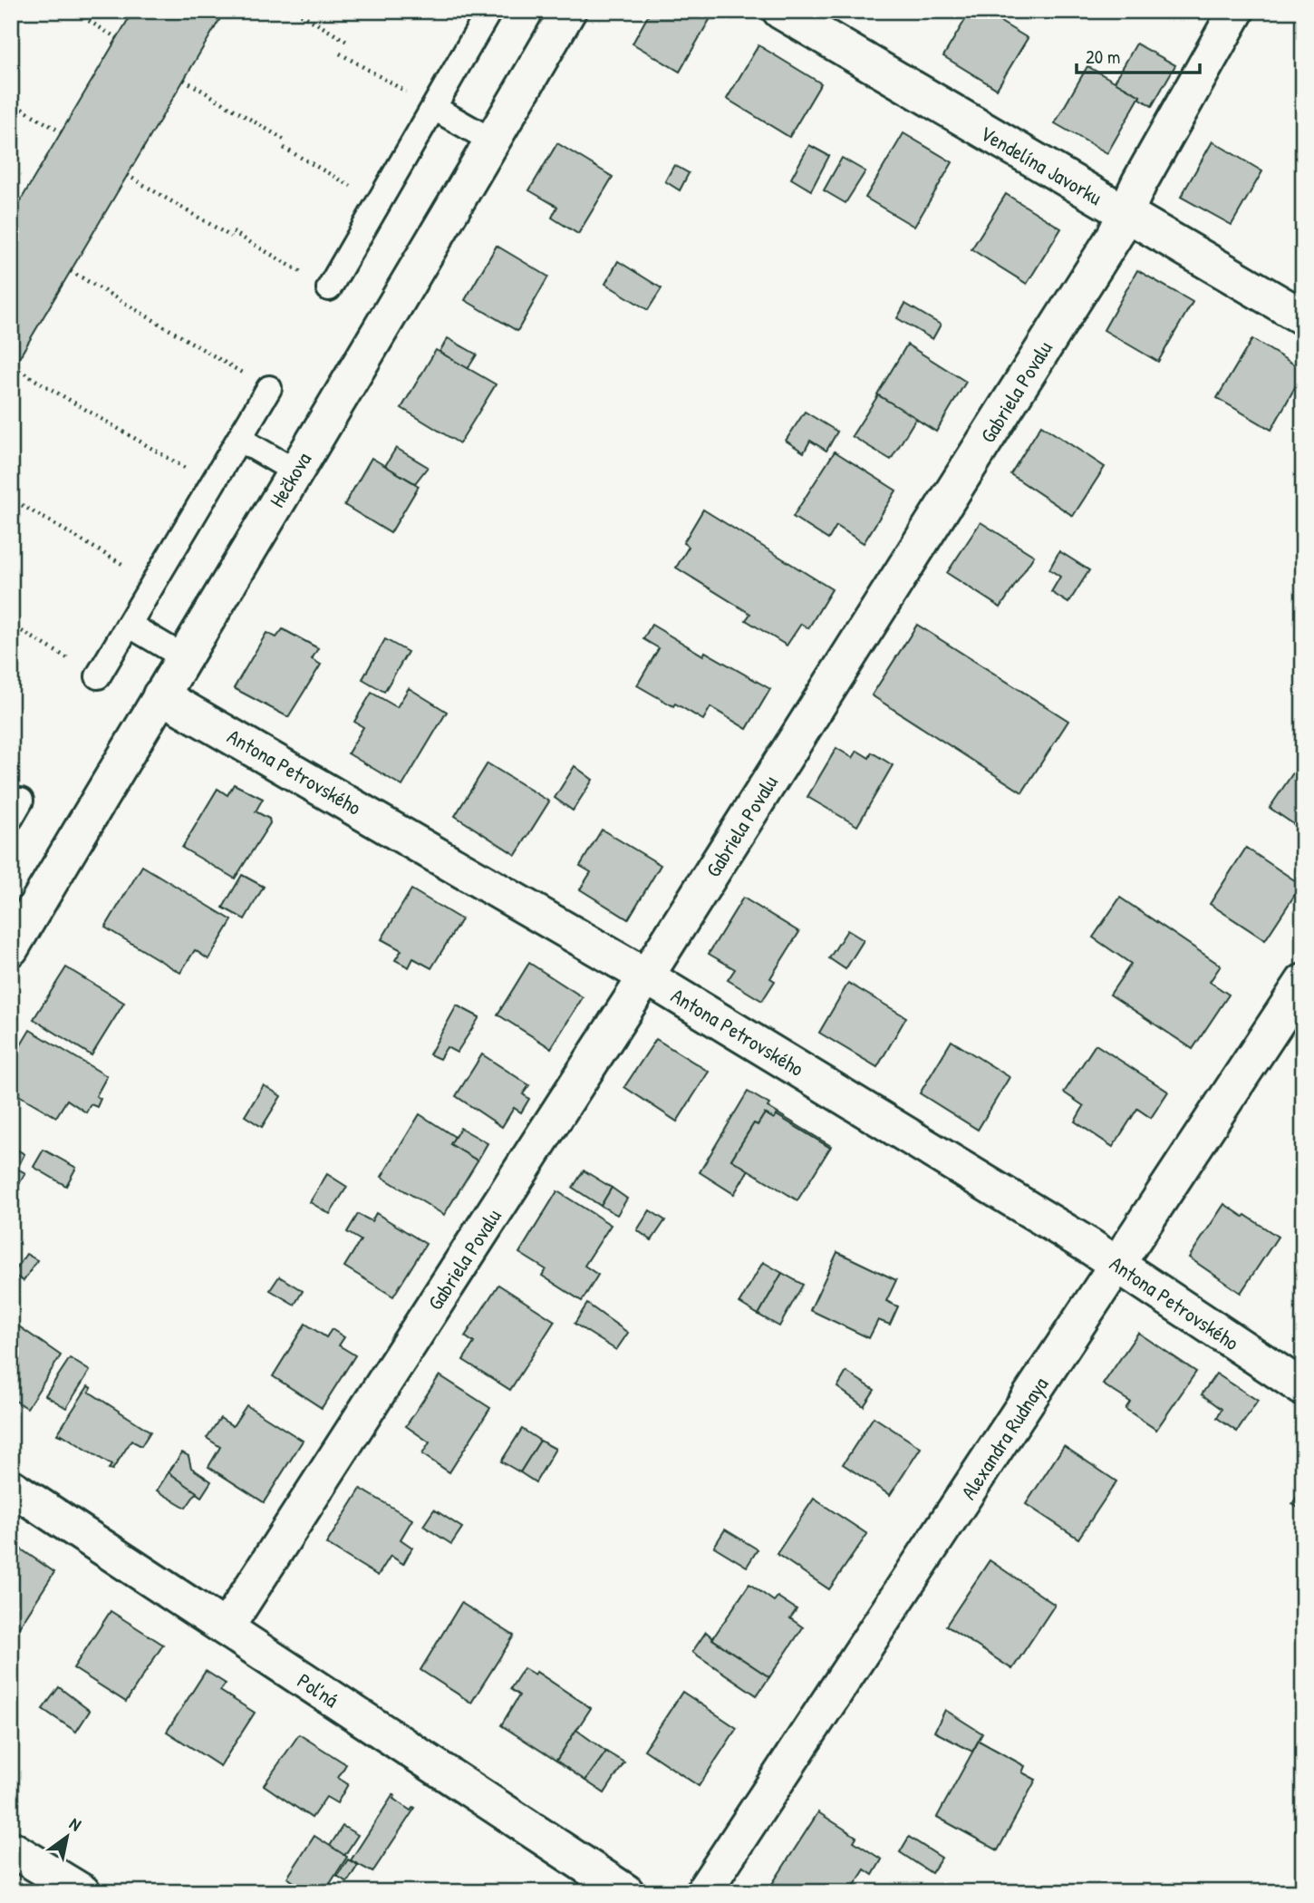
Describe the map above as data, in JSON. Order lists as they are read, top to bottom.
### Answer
{
  "streets": {
    "street": [
      "Vendelína Javorku",
      "Gabriela Povalu",
      "Hečkova",
      "Antona Petrovského",
      "Alexandra Rudnaya",
      "Poľná"
    ]
  },
  "crossings": [
    ["Vendelína Javorku", "Gabriela Povalu"],
    ["Gabriela Povalu", "Antona Petrovského"],
    ["Gabriela Povalu", "Poľná"],
    ["Hečkova", "Antona Petrovského"],
    ["Antona Petrovského", "Alexandra Rudnaya"]
  ],
  "scale_bar": "20 m",
  "north": "top right"
}
